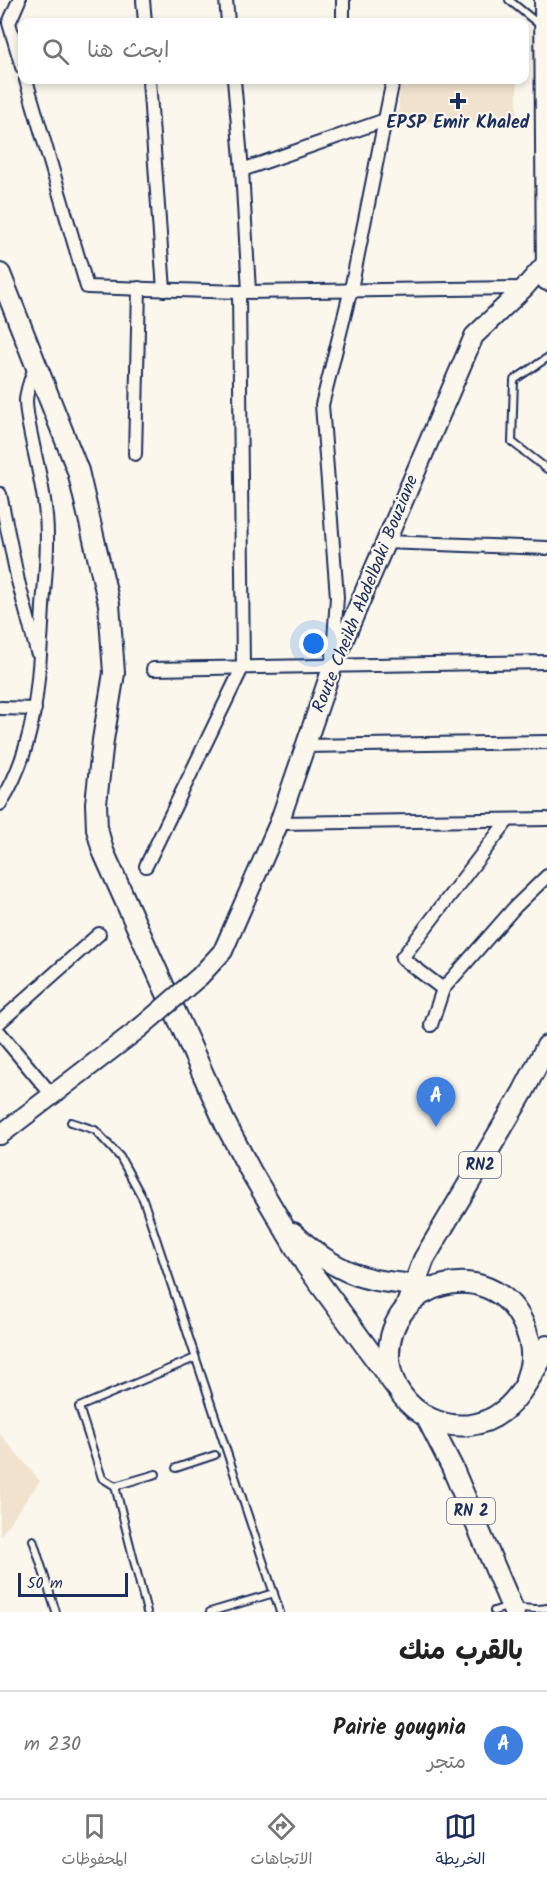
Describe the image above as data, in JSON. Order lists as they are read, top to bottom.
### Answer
{
  "streets": {
    "main road": ["RN2", "RN 2"],
    "street": ["Route Cheikh Abdelbaki Bouziane"]
  },
  "crossings": [
    ["RN2", "RN 2"]
  ],
  "places": {
    "health": ["EPSP Emir Khaled"]
  },
  "scale_bar": "50 m",
  "page": {
    "search": "ابحث هنا",
    "pins": "A",
    "scale": "50 m",
    "heading": "بالقرب منك",
    "list": [
      {
        "mark": "A",
        "name": "Pairie gougnia",
        "note": "متجر",
        "value": "230 m"
      }
    ],
    "nav": ["الخريطة", "الاتجاهات", "المحفوظات"]
  }
}
